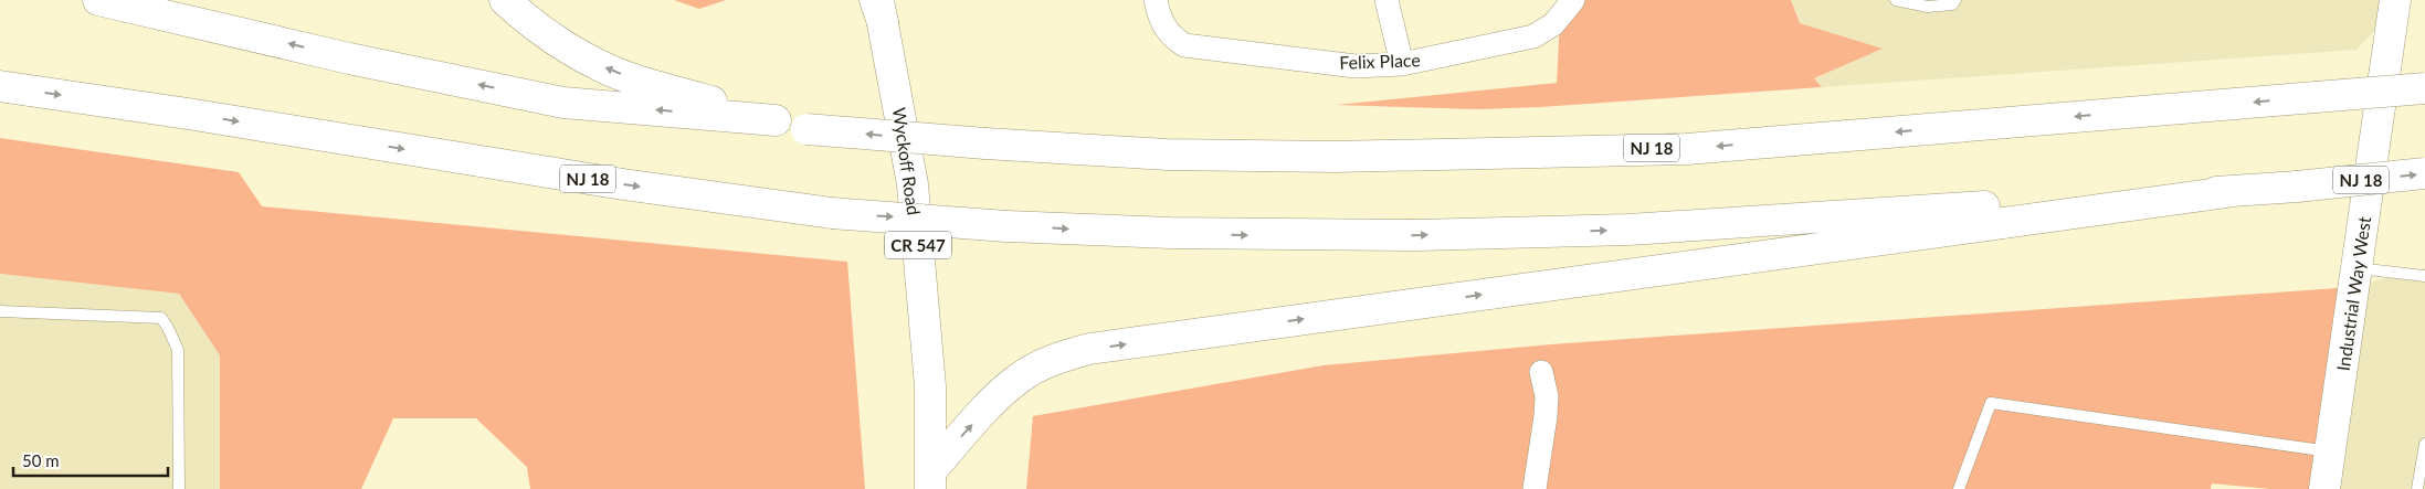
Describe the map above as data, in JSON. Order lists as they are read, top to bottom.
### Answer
{
  "streets": {
    "main road": [
      "NJ 18",
      "Wyckoff Road",
      "CR 547",
      "Industrial Way West"
    ],
    "street": ["Felix Place"]
  },
  "scale_bar": "50 m"
}
